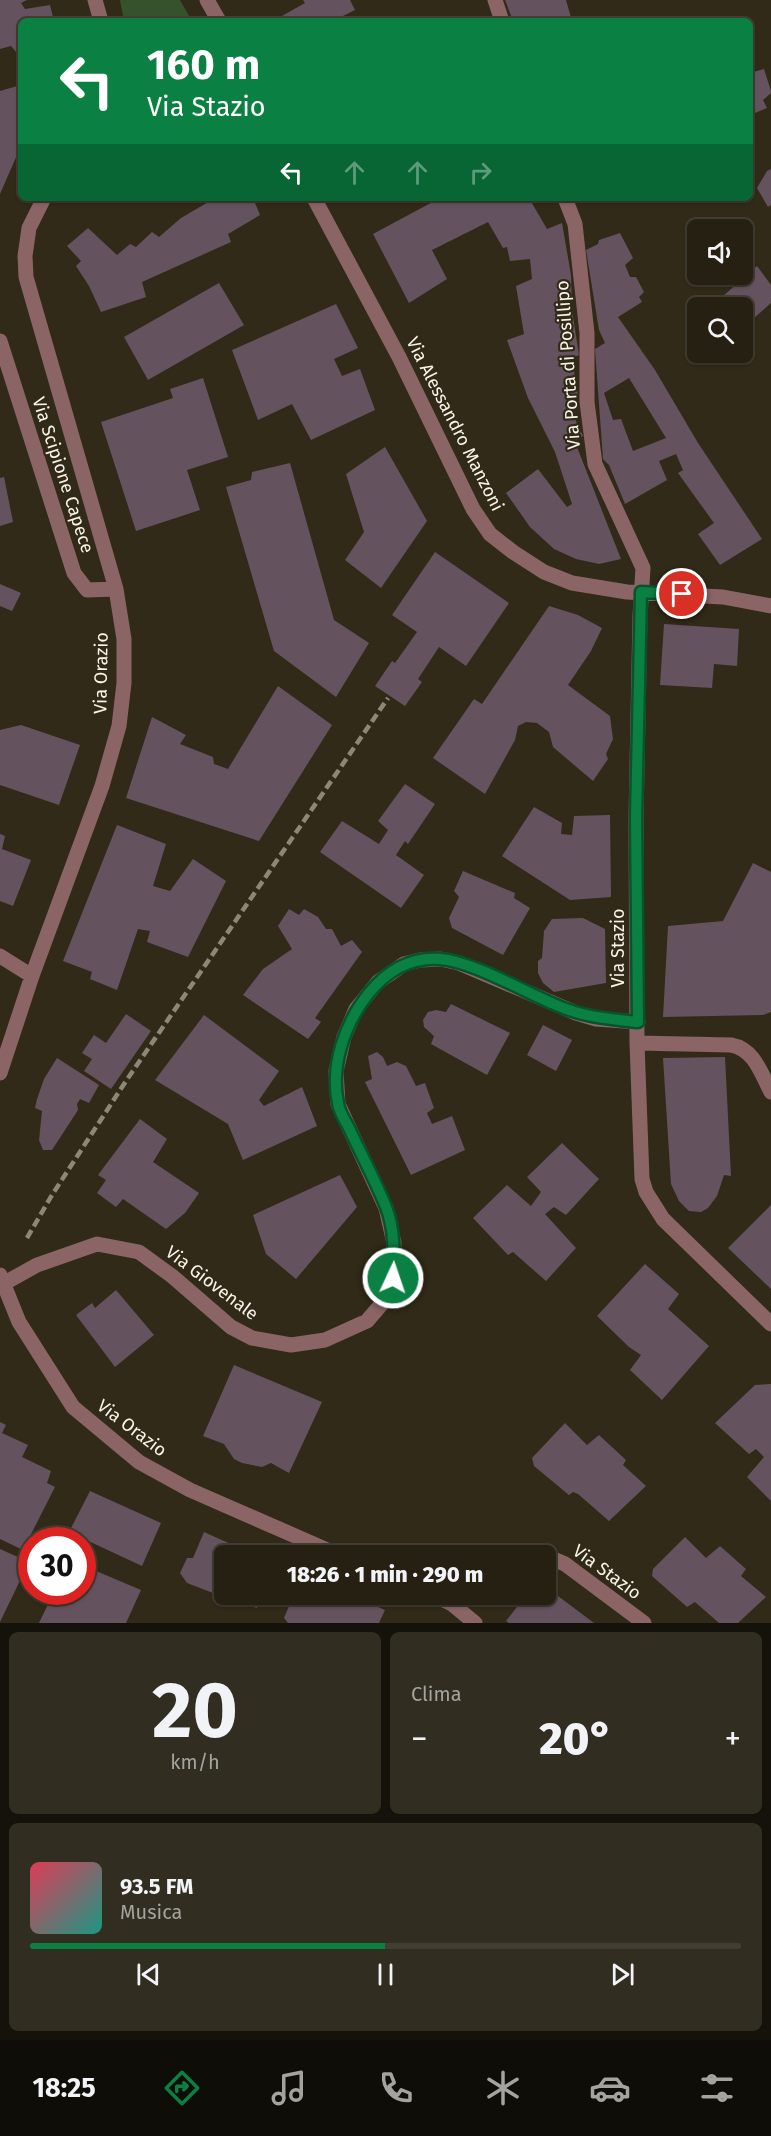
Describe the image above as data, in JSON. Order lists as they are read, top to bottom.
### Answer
{
  "streets": {
    "street": [
      "Via Porta di Posillipo",
      "Via Alessandro Manzoni",
      "Via Scipione Capece",
      "Via Orazio",
      "Via Stazio",
      "Via Giovenale"
    ]
  },
  "crossings": [
    ["Via Porta di Posillipo", "Via Alessandro Manzoni"],
    ["Via Porta di Posillipo", "Via Stazio"],
    ["Via Alessandro Manzoni", "Via Stazio"],
    ["Via Scipione Capece", "Via Orazio"],
    ["Via Orazio", "Via Giovenale"],
    ["Via Stazio", "Via Giovenale"]
  ],
  "page": {
    "turn": ["160 m", "Via Stazio"],
    "limit": "30",
    "trip": "18:26 · 1 min · 290 m",
    "tile": [
      ["20", "km/h"],
      "Clima"
    ],
    "heat": ["−", "20°", "+"],
    "song": ["93.5 FM", "Musica"],
    "tabs": "18:25"
  }
}
